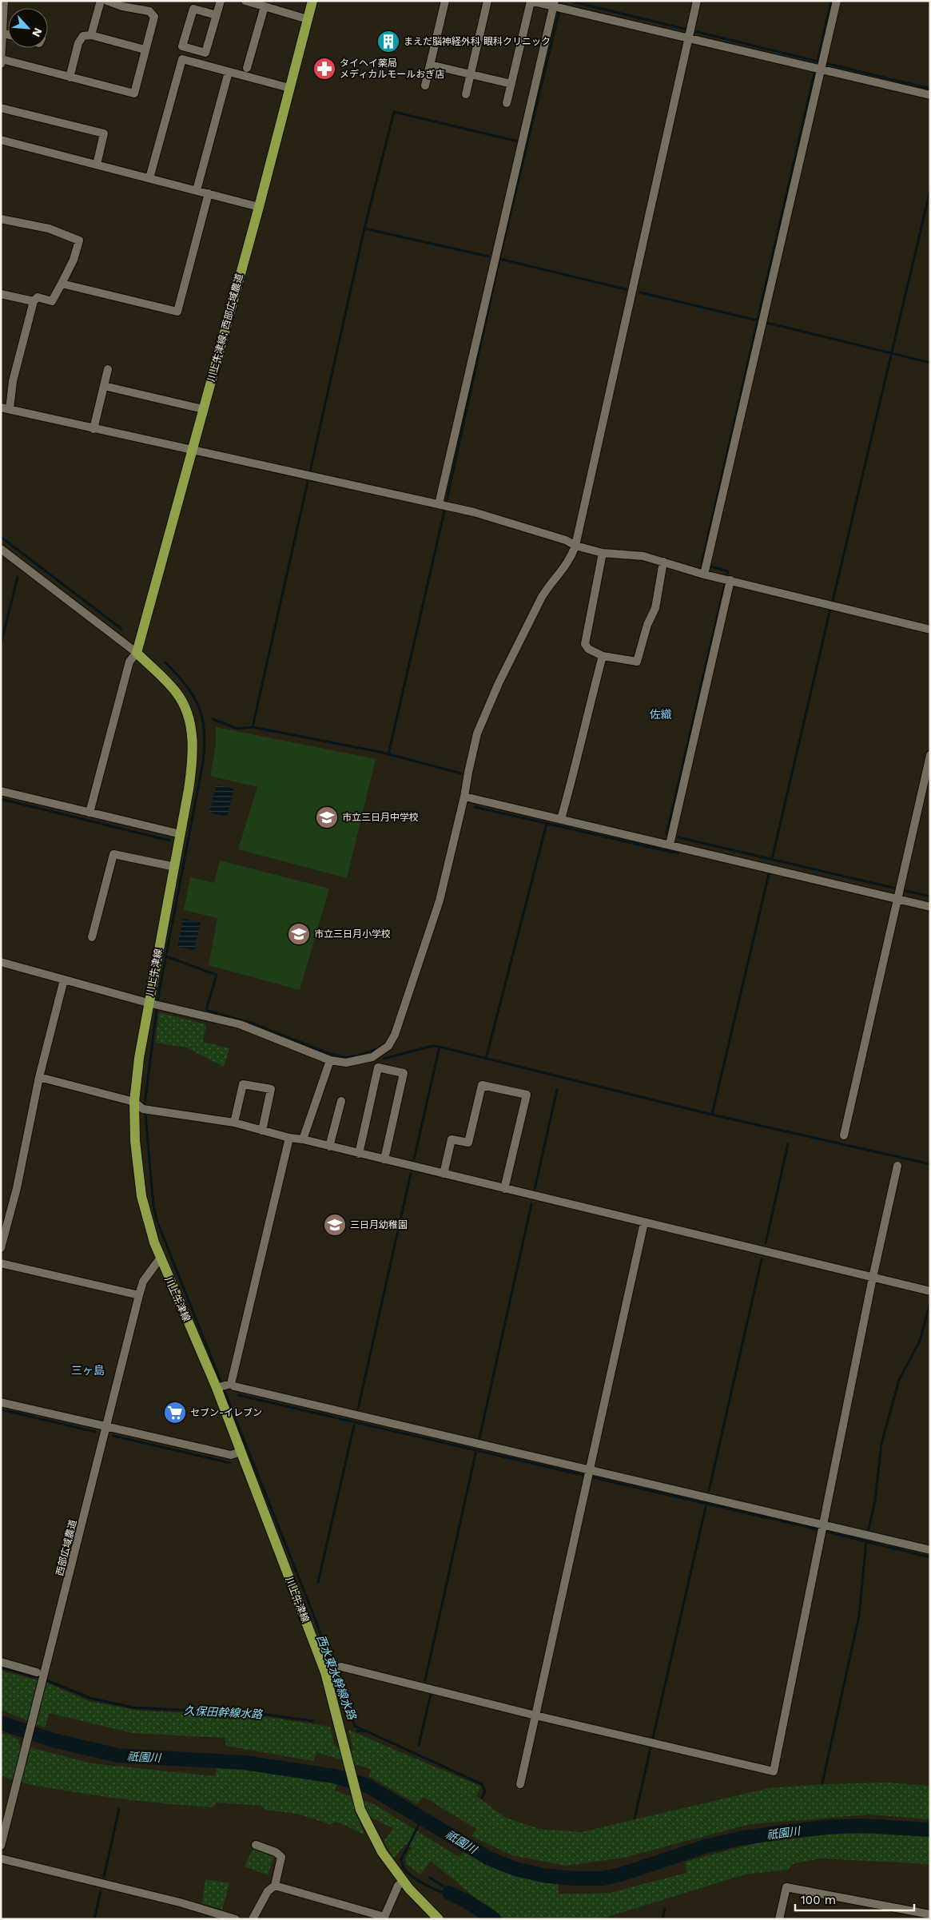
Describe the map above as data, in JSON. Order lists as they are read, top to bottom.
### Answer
{
  "streets": {
    "main road": ["川上牛津線; 西部広域農道", "川上牛津線"],
    "street": ["西部広域農道"]
  },
  "crossings": [
    ["川上牛津線; 西部広域農道", "川上牛津線"],
    ["川上牛津線", "西部広域農道"]
  ],
  "districts": ["佐織", "三ヶ島"],
  "water": ["西水東水幹線水路", "久保田幹線水路", "祇園川"],
  "places": {
    "building": ["まえだ脳神経外科 眼科クリニック"],
    "pharmacy": ["タイヘイ薬局 メディカルモールおぎ店"],
    "school or university": ["市立三日月中学校", "市立三日月小学校", "三日月幼稚園"],
    "supermarket": ["セブン-イレブン"]
  },
  "scale_bar": "100 m",
  "north": "bottom right"
}
